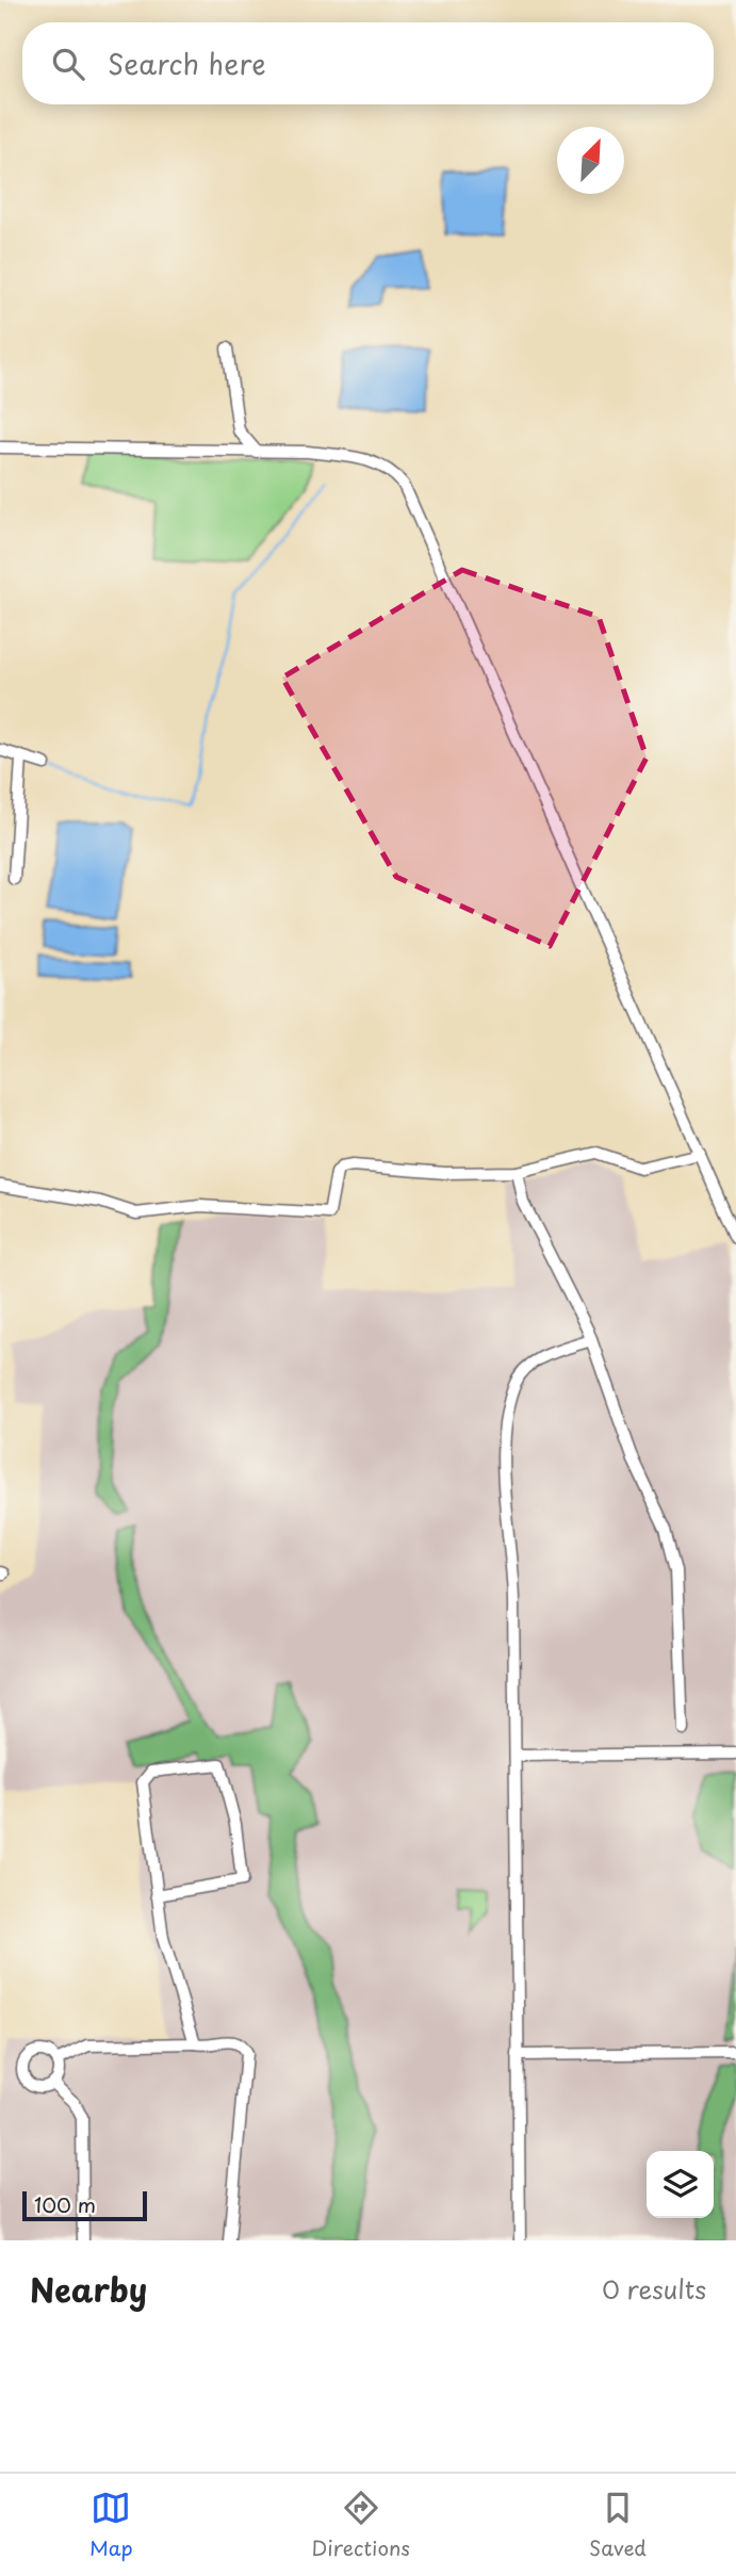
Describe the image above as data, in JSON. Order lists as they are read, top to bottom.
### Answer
{
  "scale_bar": "100 m",
  "north": "top right",
  "page": {
    "search": "Search here",
    "scale": "100 m",
    "heading": ["Nearby", "0 results"],
    "nav": ["Map", "Directions", "Saved"]
  }
}
